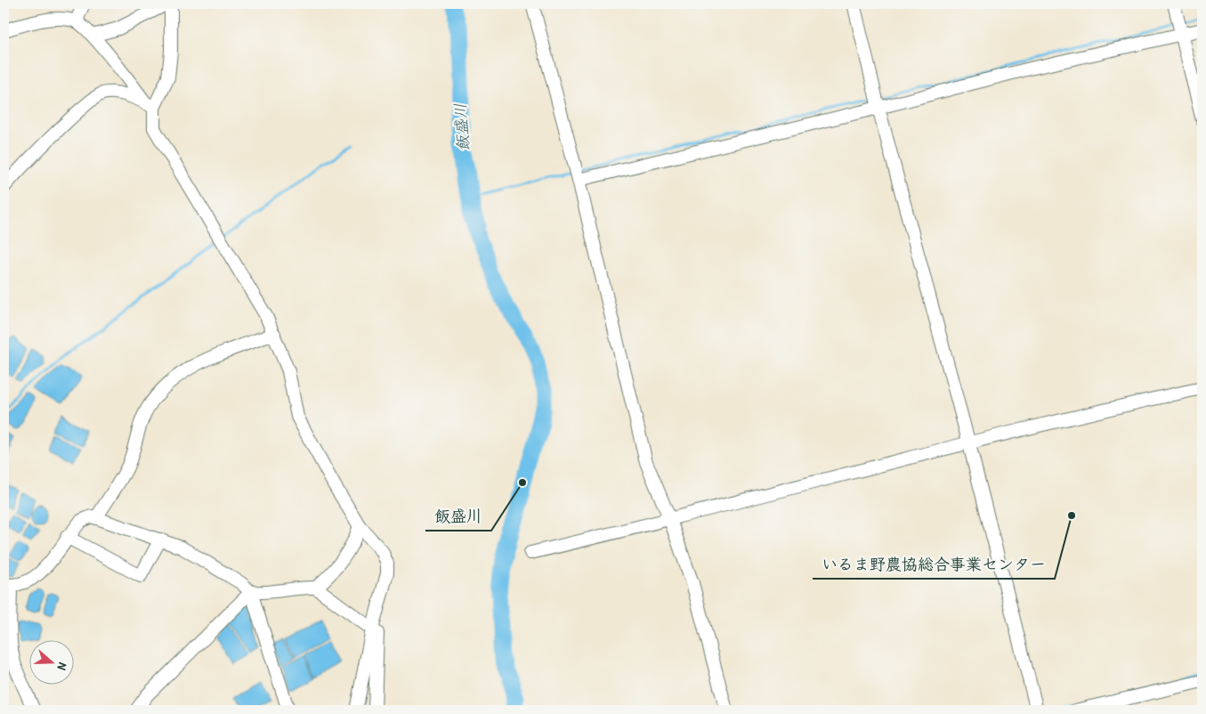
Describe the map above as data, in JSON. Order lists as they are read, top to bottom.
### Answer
{
  "water": ["飯盛川"],
  "places": ["飯盛川", "いるま野農協総合事業センター"],
  "north": "right"
}
